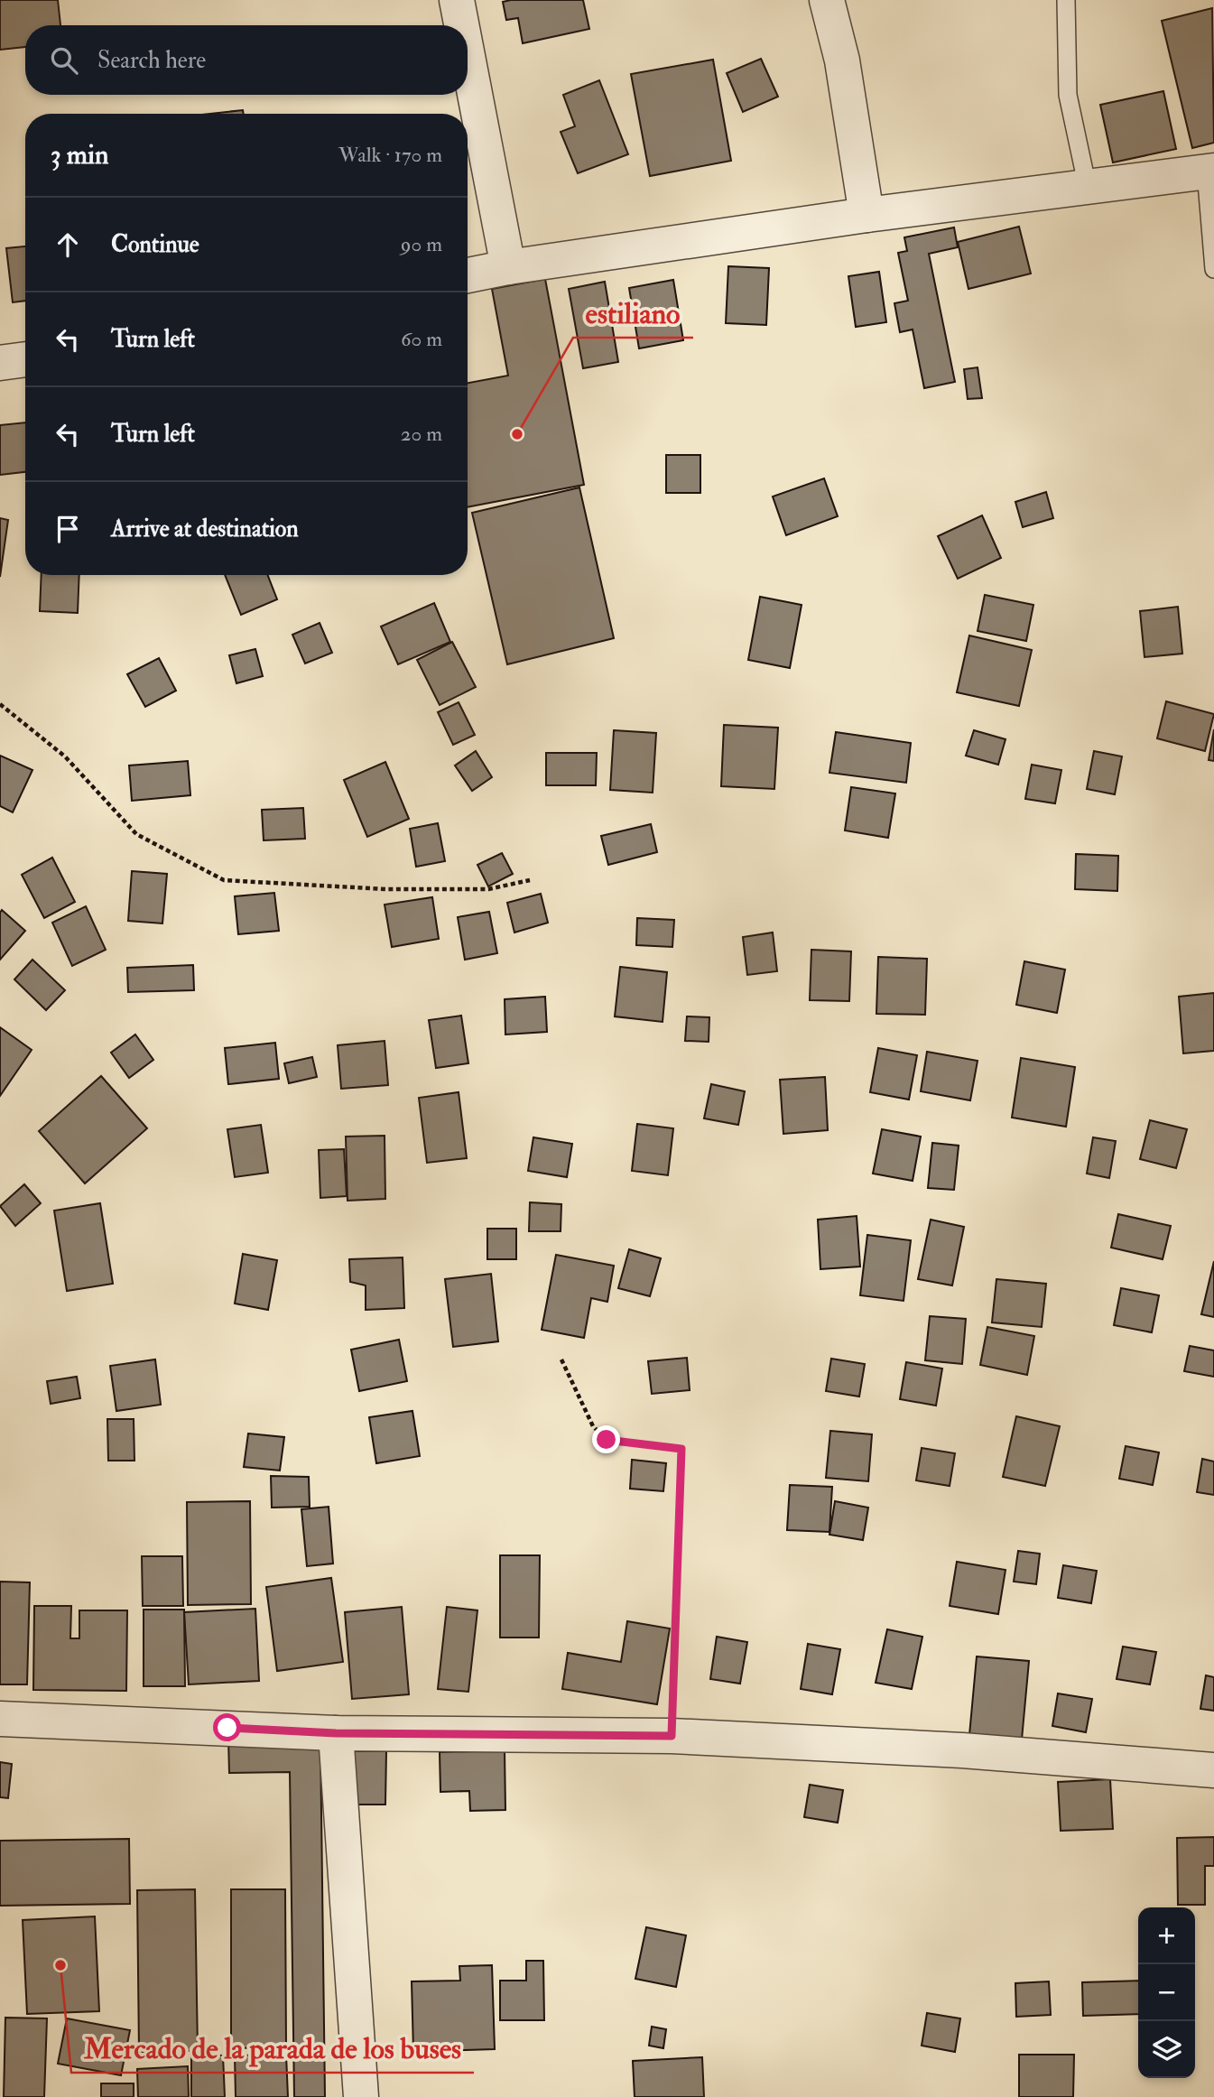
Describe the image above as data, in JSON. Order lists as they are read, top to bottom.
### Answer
{
  "places": ["estiliano", "Mercado de la parada de los buses"],
  "page": {
    "search": "Search here",
    "heading": ["3 min", "Walk · 170 m"],
    "list": [
      ["Continue", "90 m"],
      ["Turn left", "60 m"],
      ["Turn left", "20 m"],
      "Arrive at destination"
    ],
    "map_buttons": ["+", "−"]
  }
}
